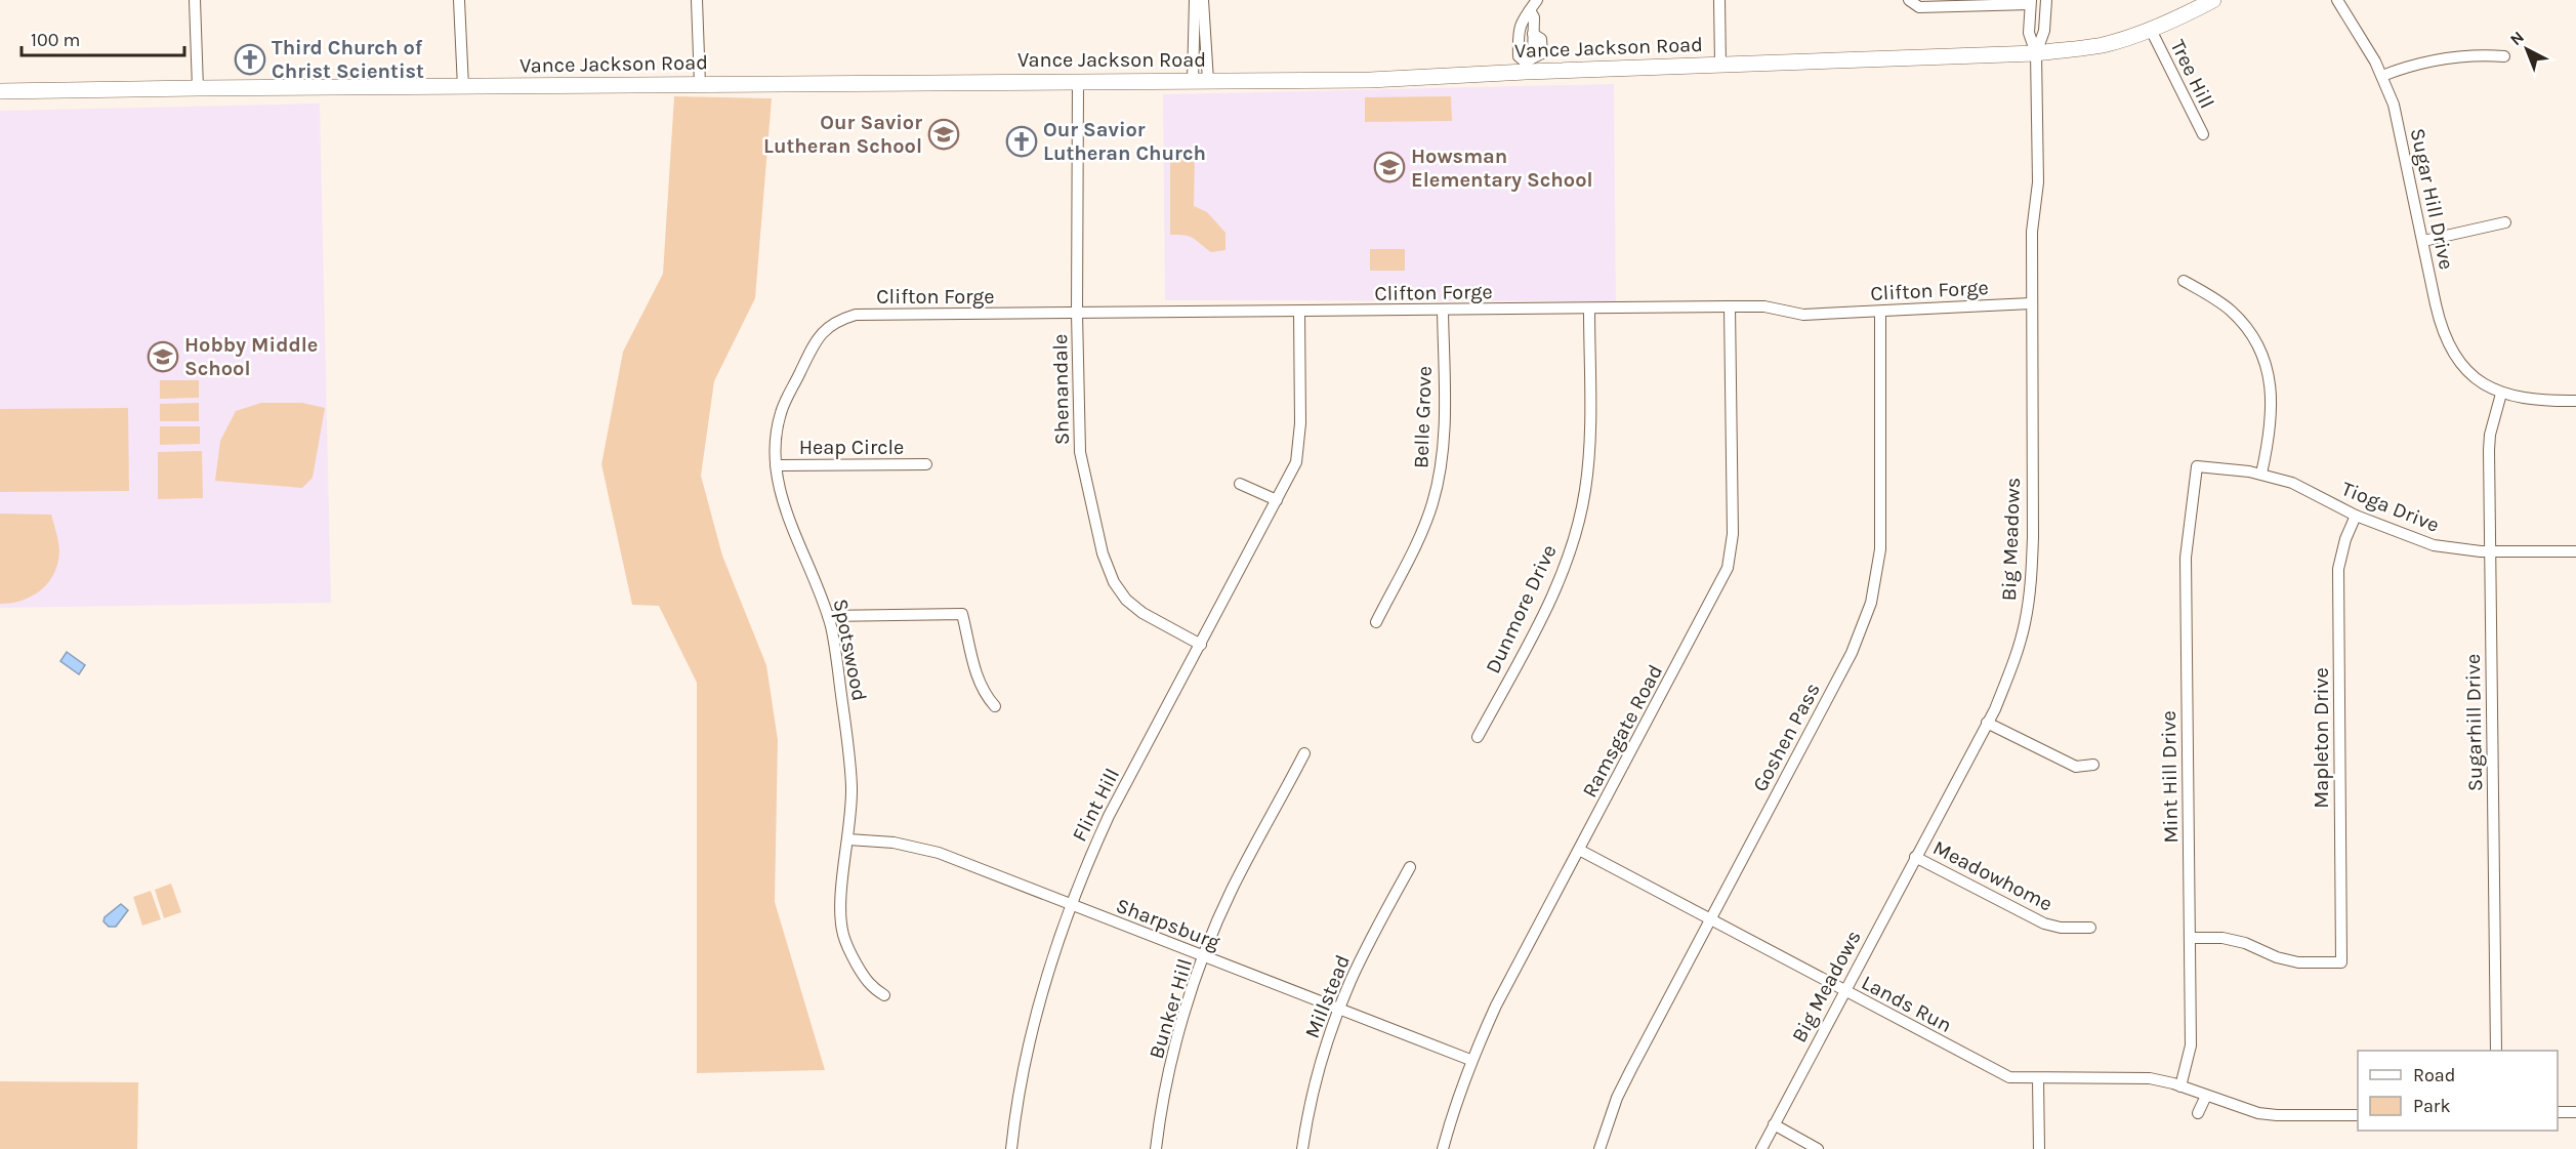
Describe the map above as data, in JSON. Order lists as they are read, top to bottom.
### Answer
{
  "streets": {
    "main road": ["Vance Jackson Road"],
    "street": [
      "Tree Hill",
      "Sugar Hill Drive",
      "Clifton Forge",
      "Shenandale",
      "Belle Grove",
      "Heap Circle",
      "Tioga Drive",
      "Big Meadows",
      "Dunmore Drive",
      "Spotswood",
      "Sugarhill Drive",
      "Ramsgate Road",
      "Goshen Pass",
      "Mapleton Drive",
      "Mint Hill Drive",
      "Flint Hill",
      "Meadowhome",
      "Sharpsburg",
      "Millstead",
      "Lands Run",
      "Bunker Hill"
    ]
  },
  "crossings": [
    ["Vance Jackson Road", "Tree Hill"],
    ["Vance Jackson Road", "Shenandale"],
    ["Vance Jackson Road", "Big Meadows"],
    ["Sugar Hill Drive", "Sugarhill Drive"],
    ["Clifton Forge", "Shenandale"],
    ["Clifton Forge", "Belle Grove"],
    ["Clifton Forge", "Big Meadows"],
    ["Clifton Forge", "Dunmore Drive"],
    ["Clifton Forge", "Spotswood"],
    ["Clifton Forge", "Ramsgate Road"],
    ["Clifton Forge", "Goshen Pass"],
    ["Clifton Forge", "Flint Hill"],
    ["Shenandale", "Flint Hill"],
    ["Heap Circle", "Spotswood"],
    ["Tioga Drive", "Sugarhill Drive"],
    ["Tioga Drive", "Mapleton Drive"],
    ["Tioga Drive", "Mint Hill Drive"],
    ["Big Meadows", "Meadowhome"],
    ["Big Meadows", "Lands Run"],
    ["Spotswood", "Sharpsburg"],
    ["Ramsgate Road", "Sharpsburg"],
    ["Ramsgate Road", "Lands Run"],
    ["Goshen Pass", "Lands Run"],
    ["Mapleton Drive", "Mint Hill Drive"],
    ["Mint Hill Drive", "Lands Run"],
    ["Flint Hill", "Sharpsburg"],
    ["Sharpsburg", "Millstead"],
    ["Sharpsburg", "Bunker Hill"]
  ],
  "places": {
    "church": ["Third Church of Christ Scientist", "Our Savior Lutheran Church"],
    "school or university": ["Our Savior Lutheran School", "Howsman Elementary School", "Hobby Middle School"]
  },
  "legend": ["Road", "Park"],
  "scale_bar": "100 m",
  "north": "top left"
}
